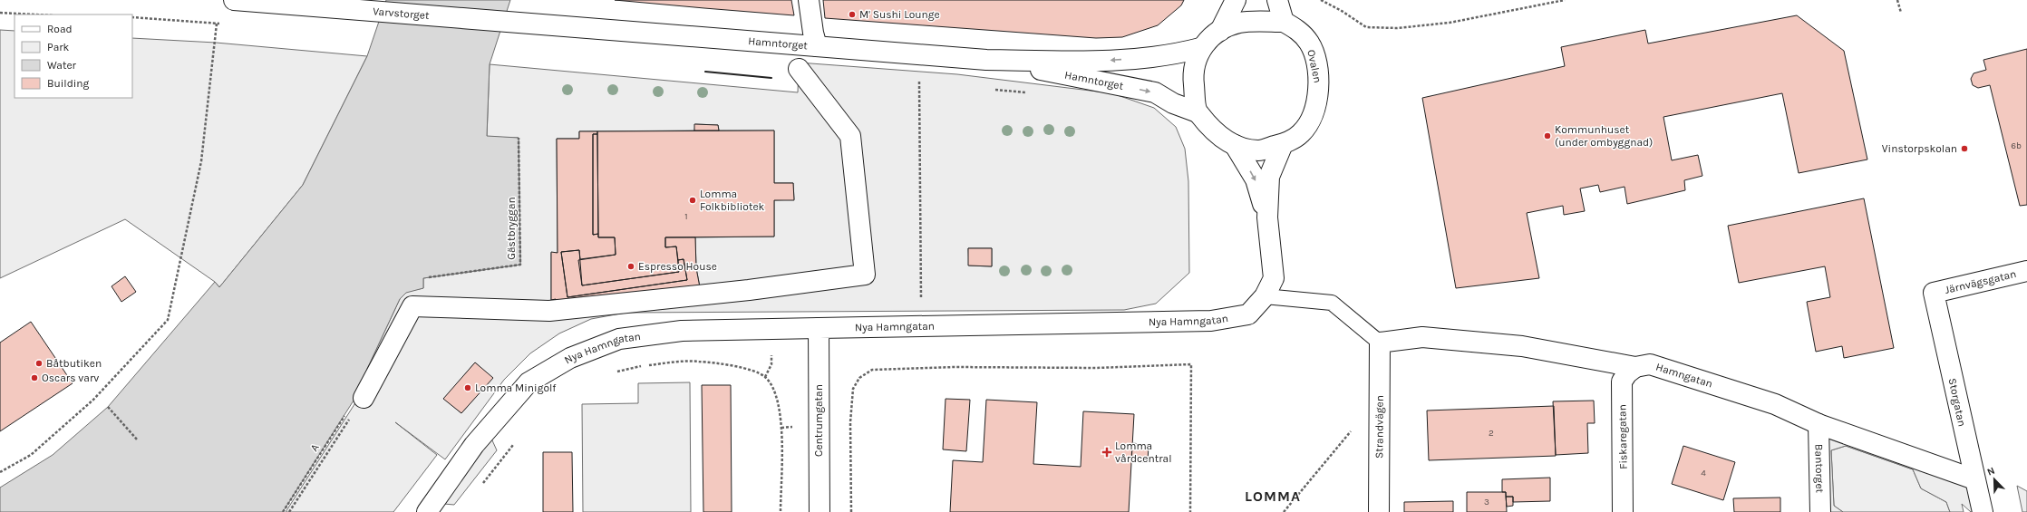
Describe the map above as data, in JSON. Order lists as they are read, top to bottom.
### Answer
{
  "streets": {
    "street": [
      "Varvstorget",
      "Hamntorget",
      "Ovalen",
      "Järnvägsgatan",
      "Nya Hamngatan",
      "Hamngatan",
      "Storgatan",
      "Centrumgatan",
      "Strandvägen",
      "Fiskaregatan",
      "Bantorget"
    ],
    "path": ["Gästbryggan", "A"]
  },
  "crossings": [
    ["Varvstorget", "Hamntorget"],
    ["Hamntorget", "Ovalen"],
    ["Ovalen", "Nya Hamngatan"],
    ["Järnvägsgatan", "Storgatan"],
    ["Nya Hamngatan", "Centrumgatan"],
    ["Hamngatan", "Storgatan"],
    ["Hamngatan", "Strandvägen"],
    ["Hamngatan", "Fiskaregatan"],
    ["Hamngatan", "Bantorget"]
  ],
  "districts": ["LOMMA"],
  "places": {
    "other": [
      "M' Sushi Lounge",
      "Kommunhuset (under ombyggnad)",
      "Vinstorpskolan",
      "Lomma Folkbibliotek",
      "Espresso House",
      "Båtbutiken",
      "Oscars varv",
      "Lomma Minigolf"
    ],
    "health": ["Lomma vårdcentral"]
  },
  "house_numbers": [
    "6b",
    "1",
    "2",
    "4",
    "3"
  ],
  "legend": [
    "Road",
    "Park",
    "Water",
    "Building"
  ],
  "north": "top left"
}
